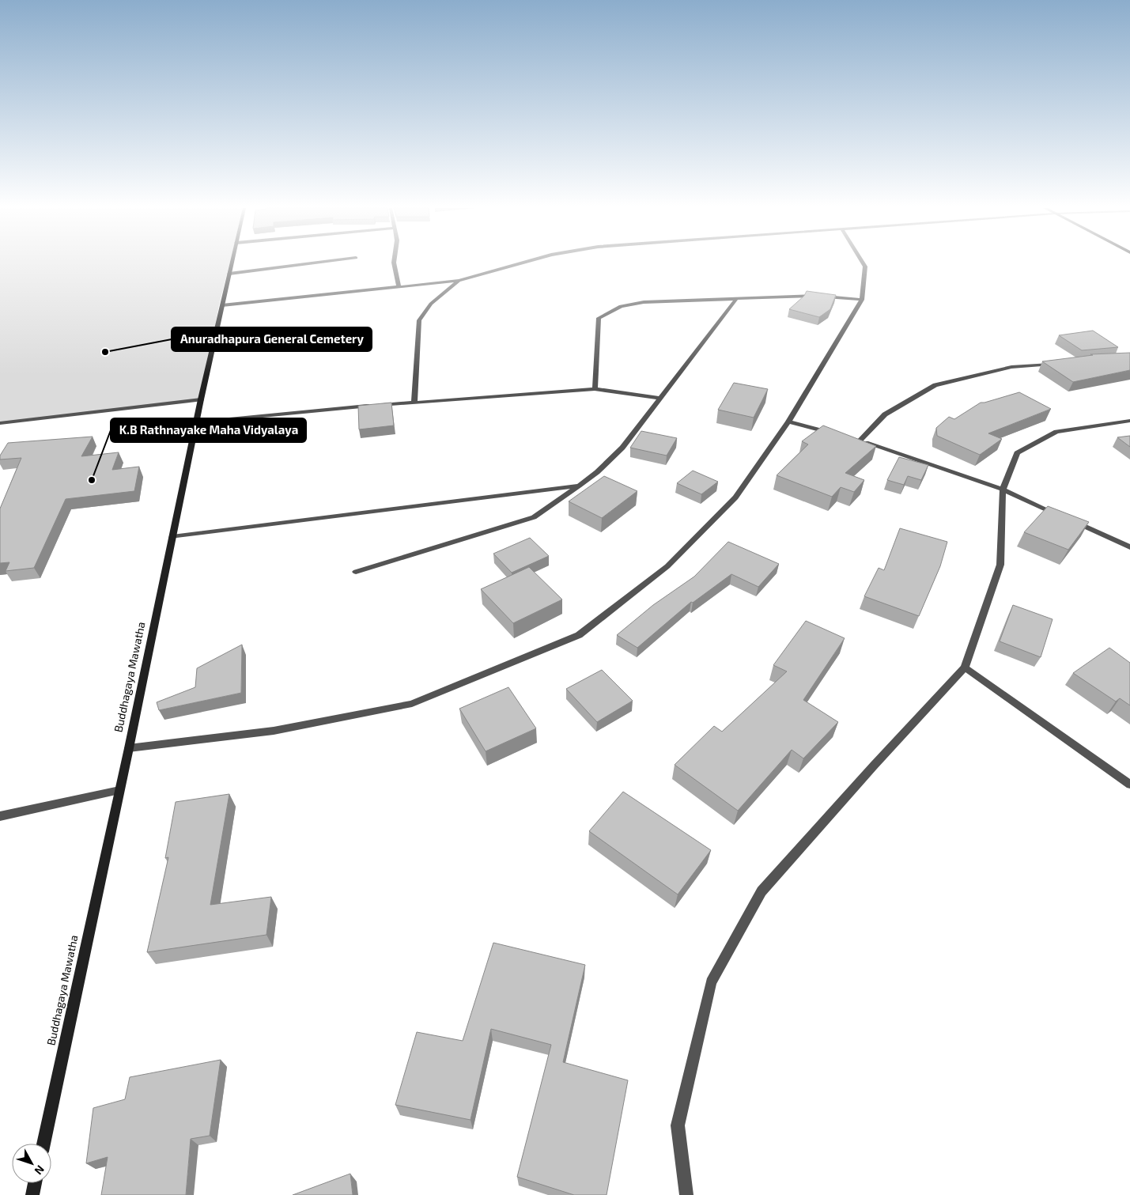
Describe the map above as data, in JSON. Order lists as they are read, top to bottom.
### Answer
{
  "streets": {
    "main road": ["Buddhagaya Mawatha"]
  },
  "places": ["Anuradhapura General Cemetery", "K.B Rathnayake Maha Vidyalaya"],
  "north": "bottom right"
}
